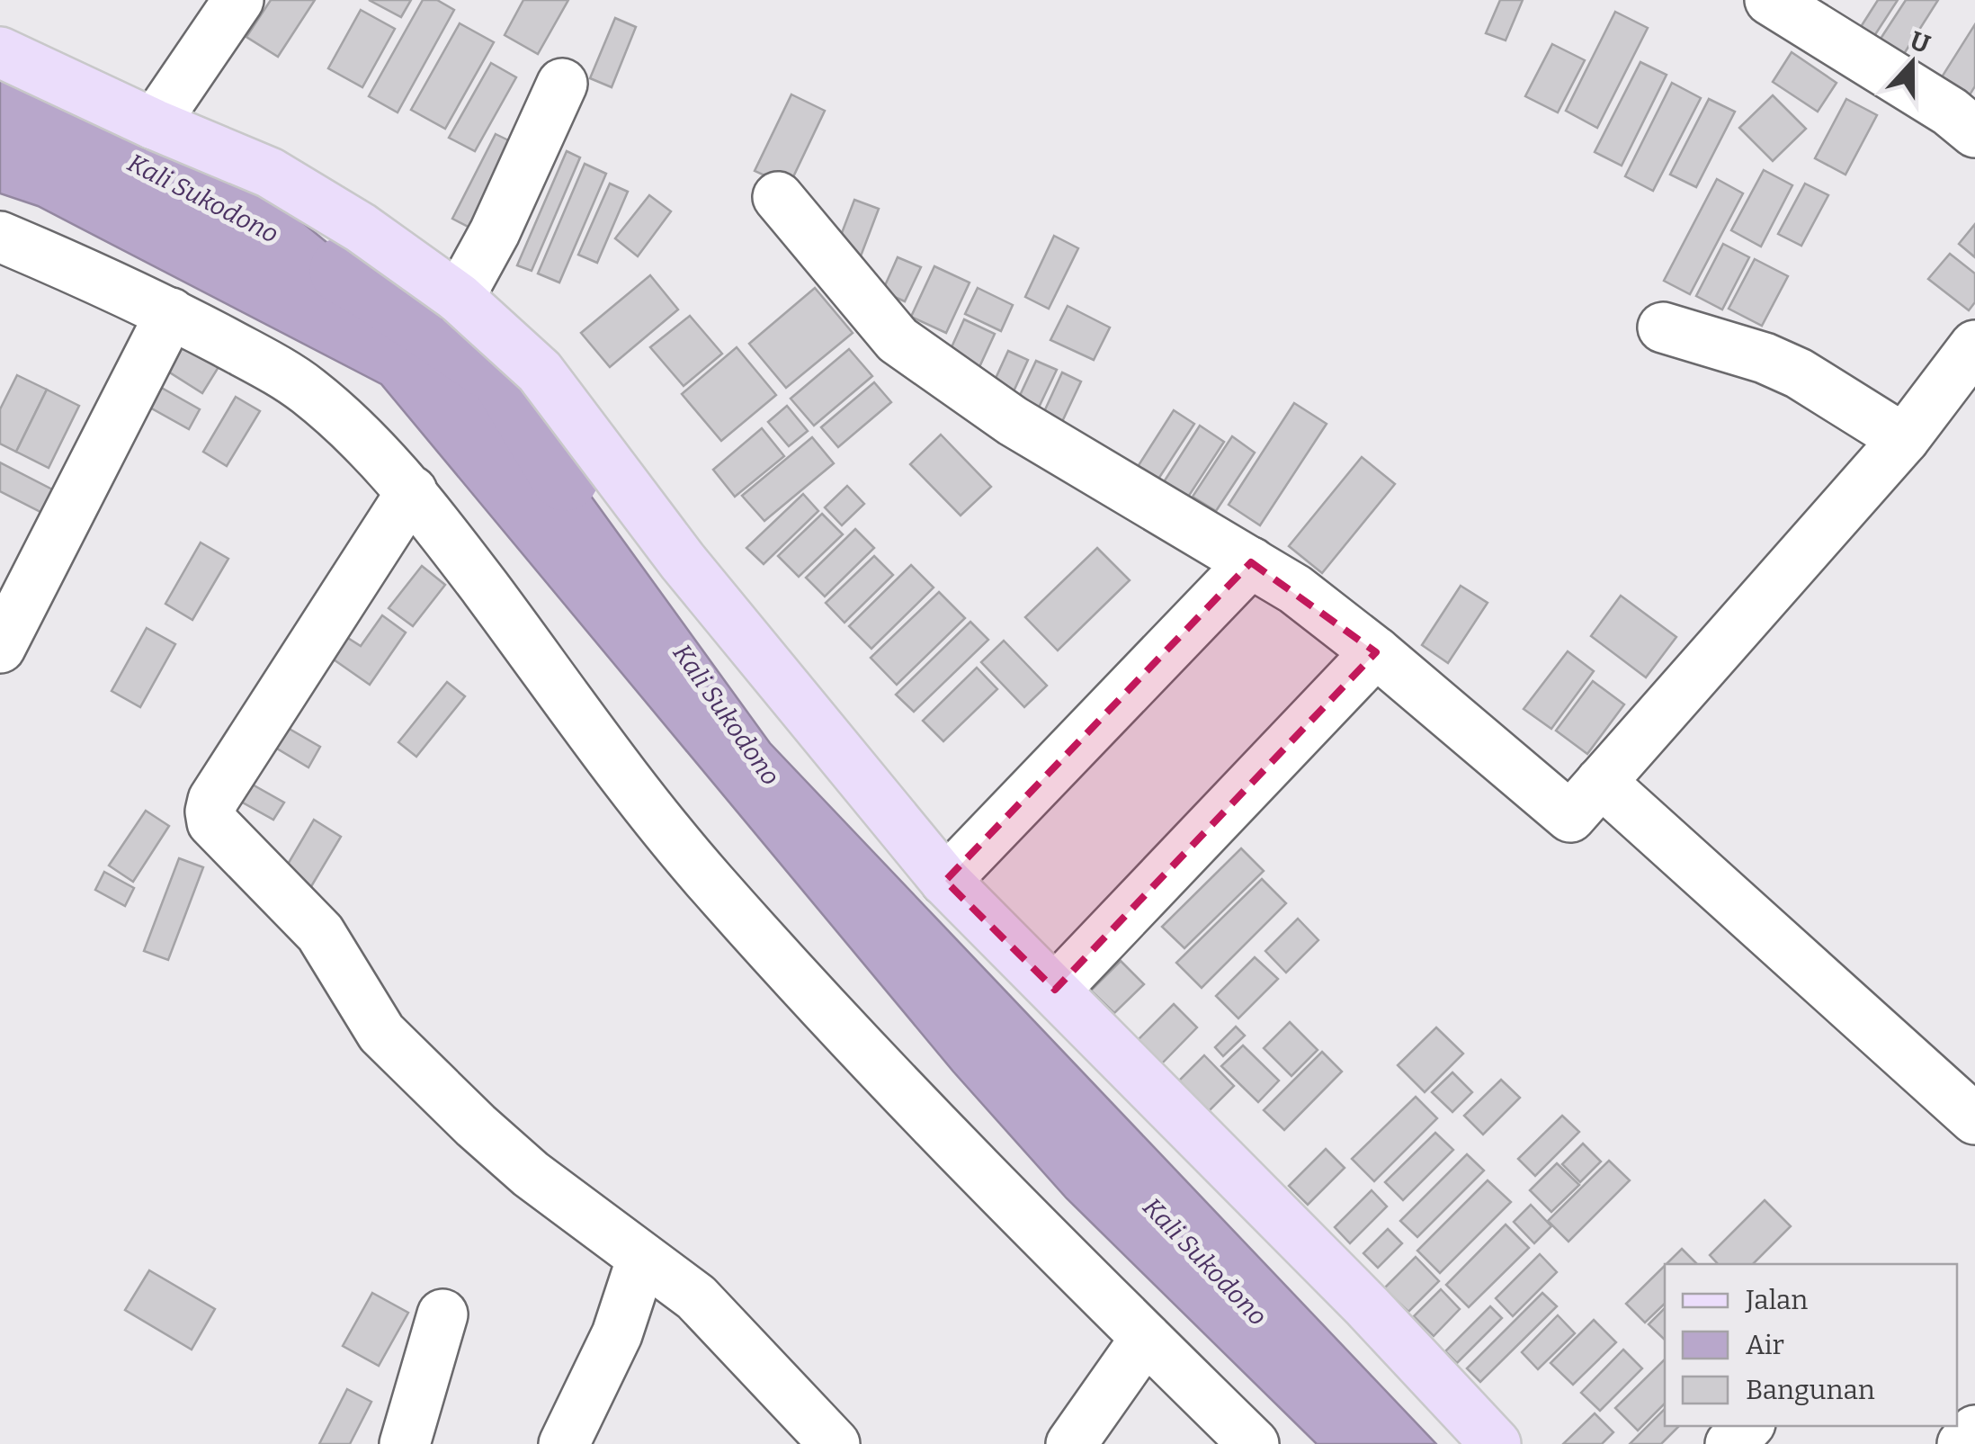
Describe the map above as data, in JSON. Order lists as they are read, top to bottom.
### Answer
{
  "water": ["Kali Sukodono"],
  "legend": ["Jalan", "Air", "Bangunan"],
  "north": "top"
}
